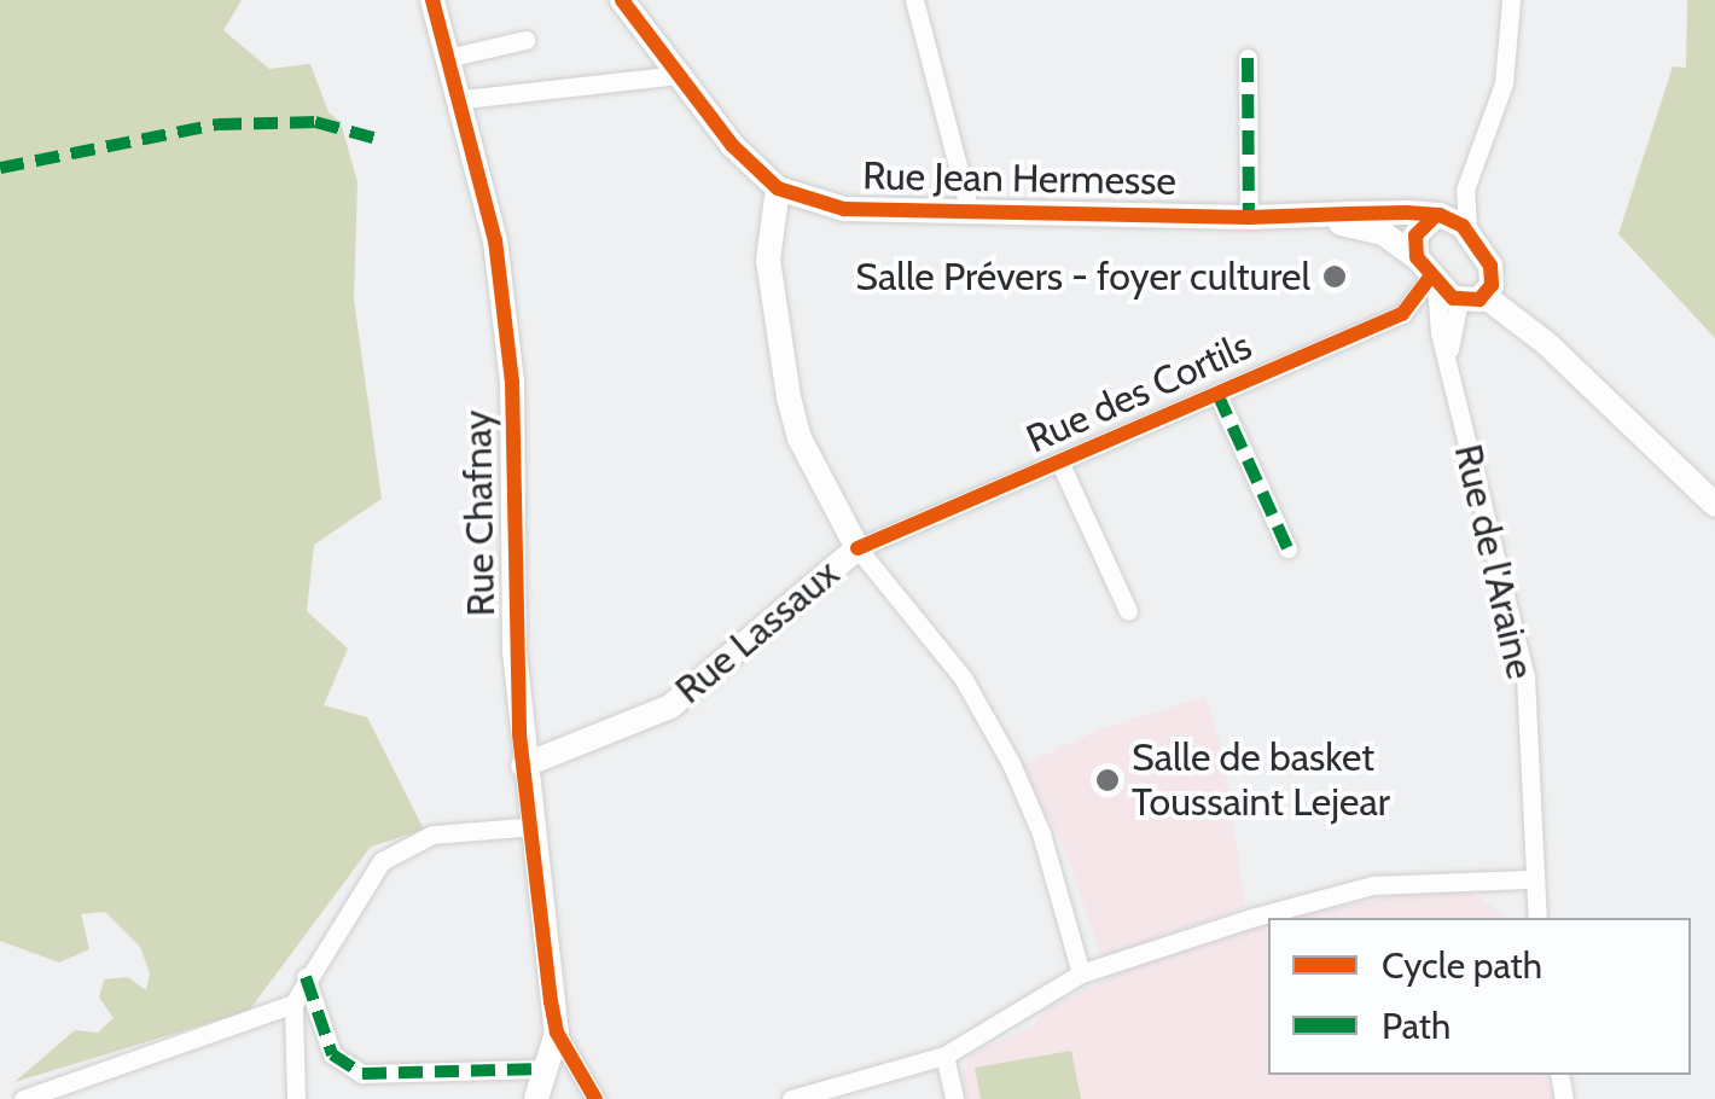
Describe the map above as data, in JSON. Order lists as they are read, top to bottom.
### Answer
{
  "streets": {
    "street": [
      "Rue Jean Hermesse",
      "Rue des Cortils",
      "Rue Chafnay",
      "Rue de l'Araine",
      "Rue Lassaux"
    ]
  },
  "crossings": [
    ["Rue Jean Hermesse", "Rue des Cortils"],
    ["Rue Jean Hermesse", "Rue de l'Araine"],
    ["Rue des Cortils", "Rue de l'Araine"],
    ["Rue des Cortils", "Rue Lassaux"],
    ["Rue Chafnay", "Rue Lassaux"]
  ],
  "places": ["Salle Prévers - foyer culturel", "Salle de basket Toussaint Lejear"],
  "legend": ["Cycle path", "Path"]
}
